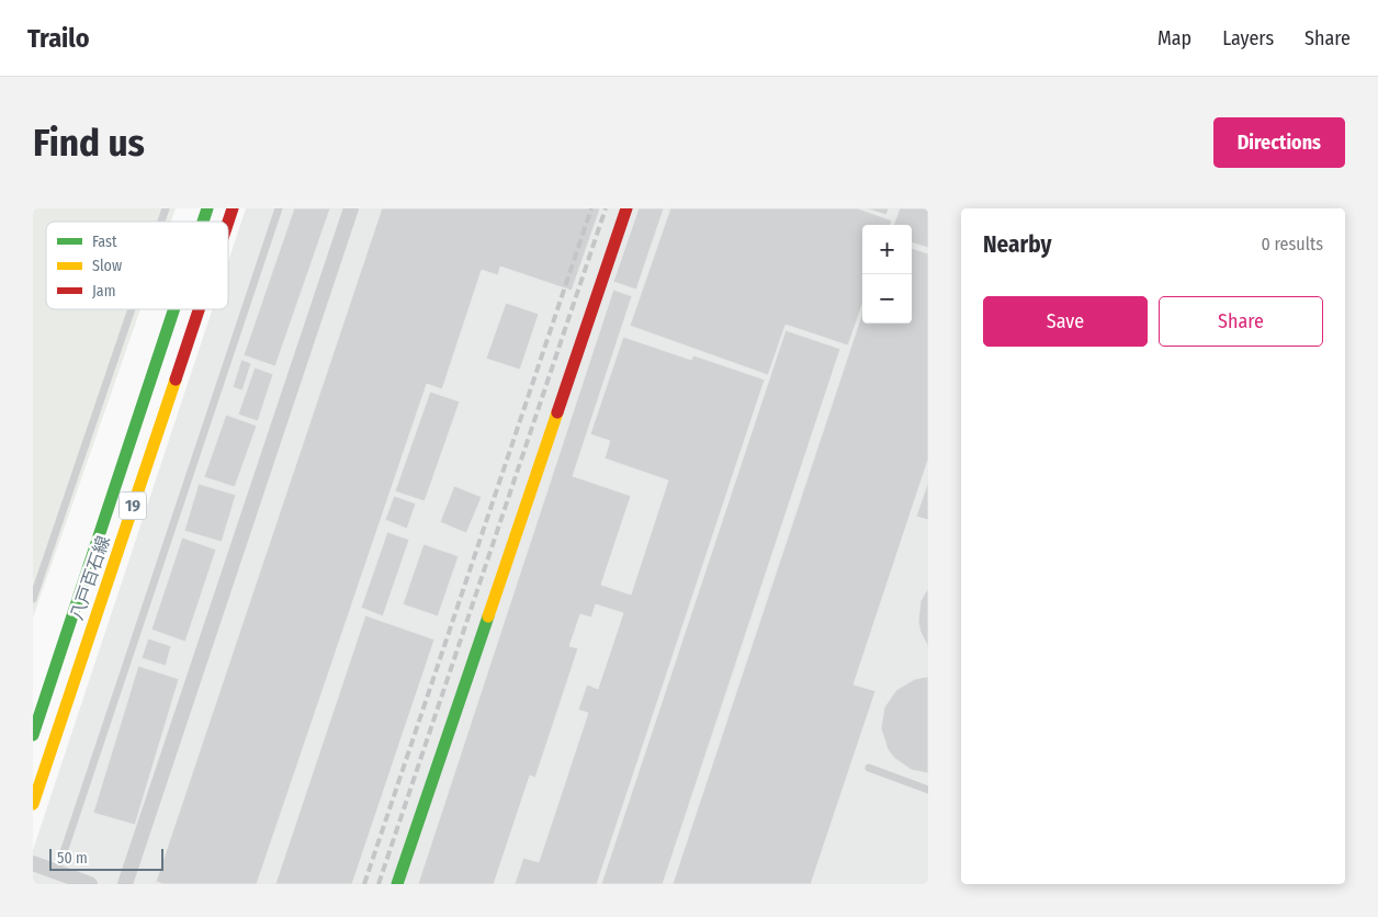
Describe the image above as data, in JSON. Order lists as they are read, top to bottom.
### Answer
{
  "streets": {
    "main road": ["19", "八戸百石線"]
  },
  "legend": ["Fast", "Slow", "Jam"],
  "scale_bar": "50 m",
  "page": {
    "header": "Trailo",
    "nav": ["Map", "Layers", "Share"],
    "buttons": [
      "Directions",
      ["Save", "Share"]
    ],
    "title": "Find us",
    "heading": ["Nearby", "0 results"],
    "map_buttons": ["+", "−"],
    "scale": "50 m"
  }
}
